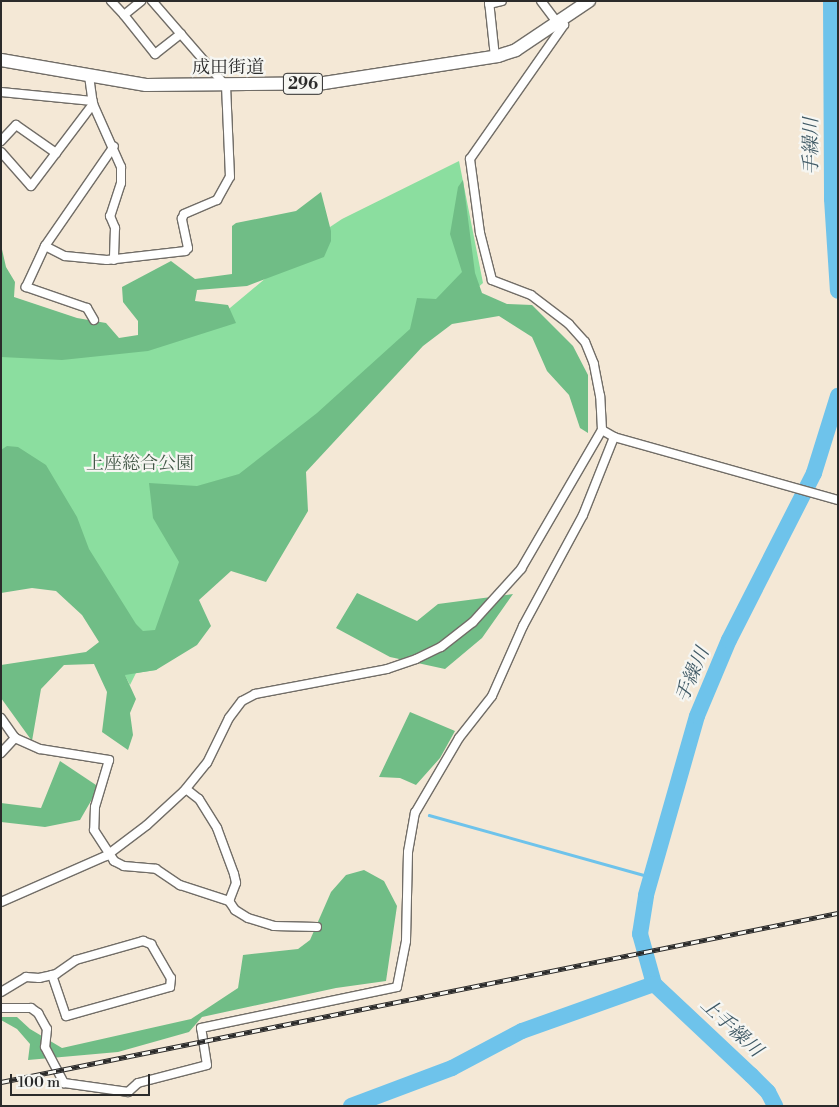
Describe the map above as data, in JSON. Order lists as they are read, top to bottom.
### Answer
{
  "streets": {
    "highway": ["成田街道", "296"]
  },
  "water": ["手繰川", "上手繰川"],
  "parks": ["上座総合公園"],
  "scale_bar": "100 m"
}
